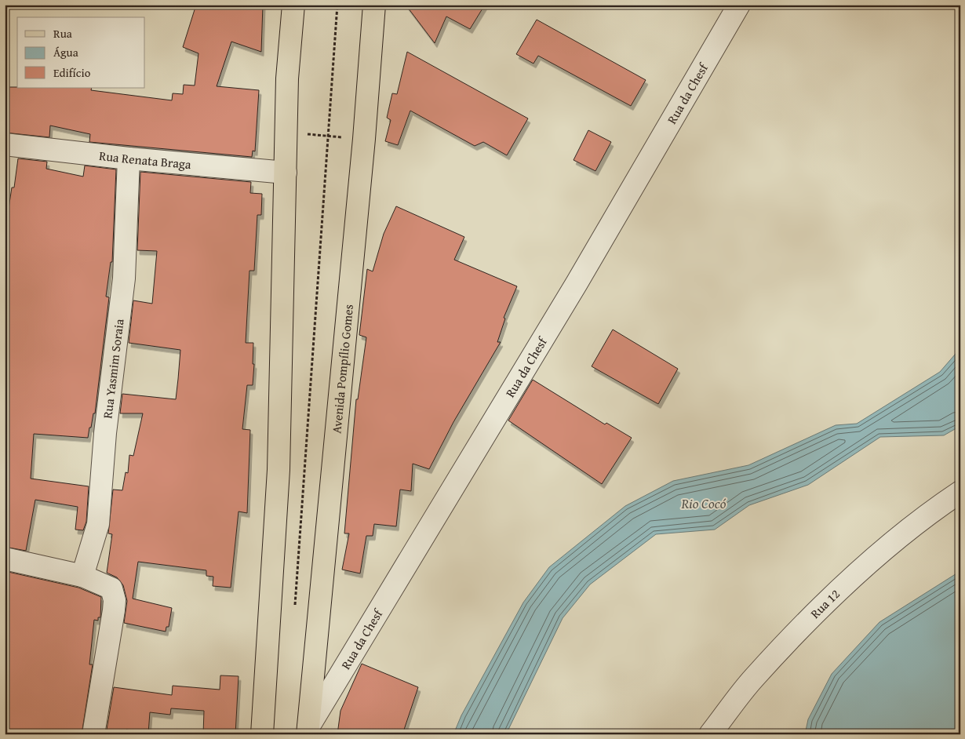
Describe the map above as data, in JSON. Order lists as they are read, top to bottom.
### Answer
{
  "streets": {
    "main road": ["Avenida Pompílio Gomes"],
    "street": [
      "Rua da Chesf",
      "Rua Renata Braga",
      "Rua Yasmim Soraia",
      "Rua 12"
    ]
  },
  "crossings": [
    ["Rua da Chesf", "Avenida Pompílio Gomes"],
    ["Rua Renata Braga", "Rua Yasmim Soraia"]
  ],
  "water": ["Rio Cocó"],
  "legend": ["Rua", "Água", "Edifício"]
}
